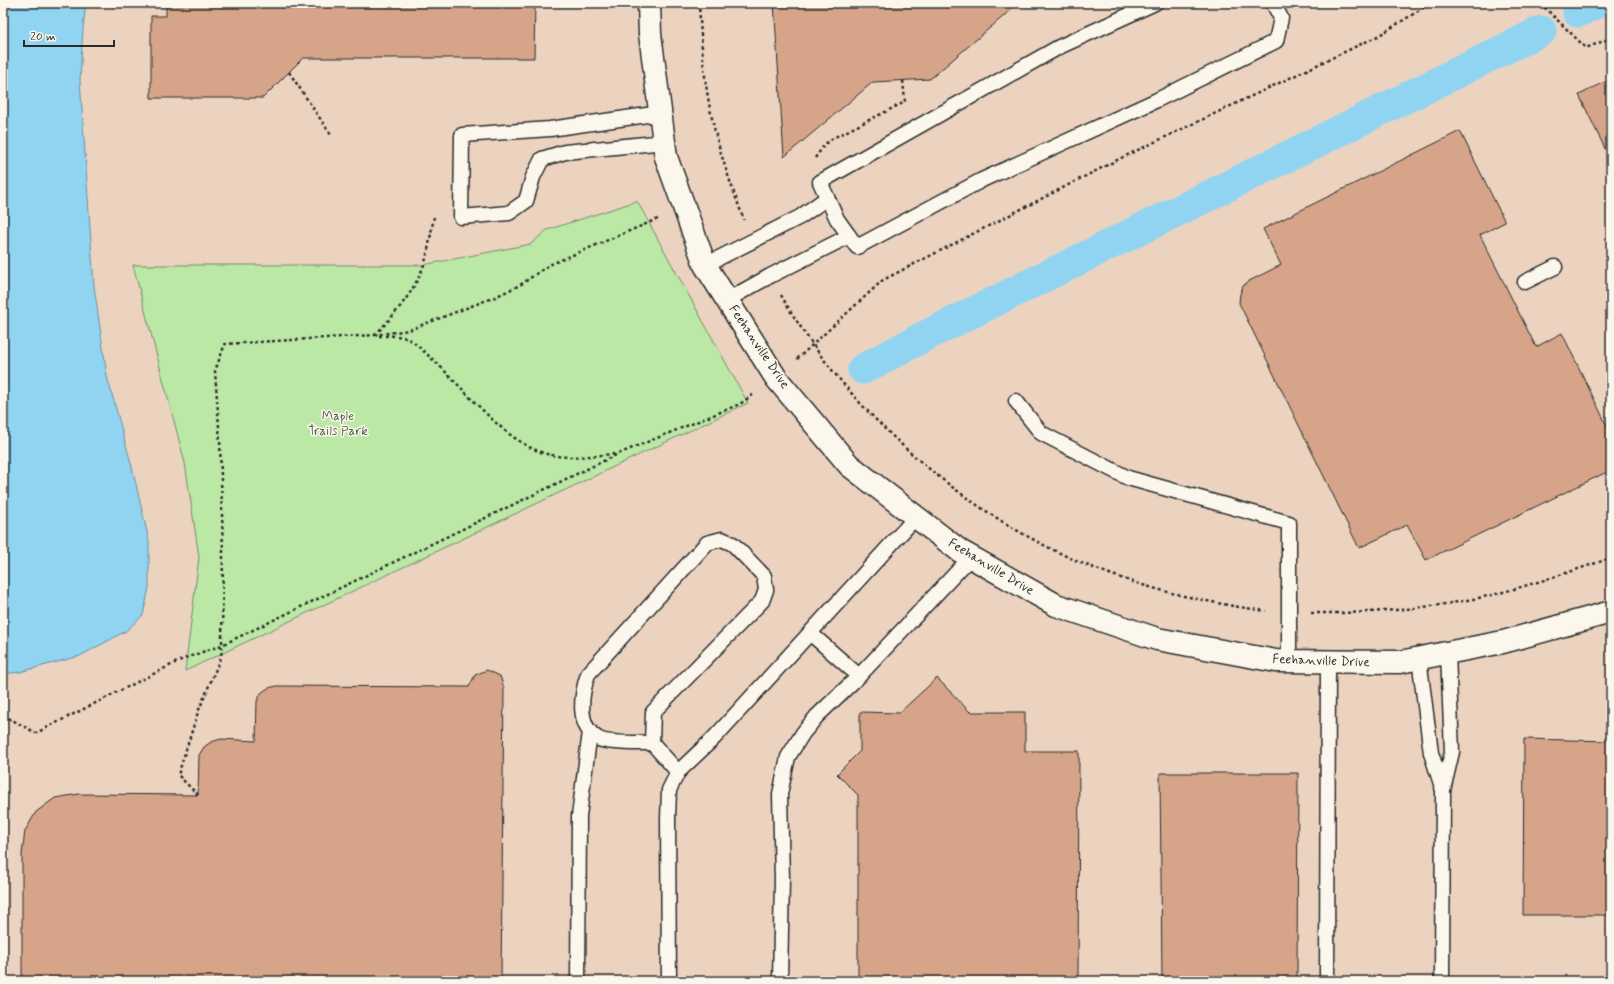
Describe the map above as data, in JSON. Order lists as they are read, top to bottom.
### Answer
{
  "streets": {
    "street": ["Feehanville Drive"]
  },
  "parks": ["Maple Trails Park"],
  "scale_bar": "20 m"
}
